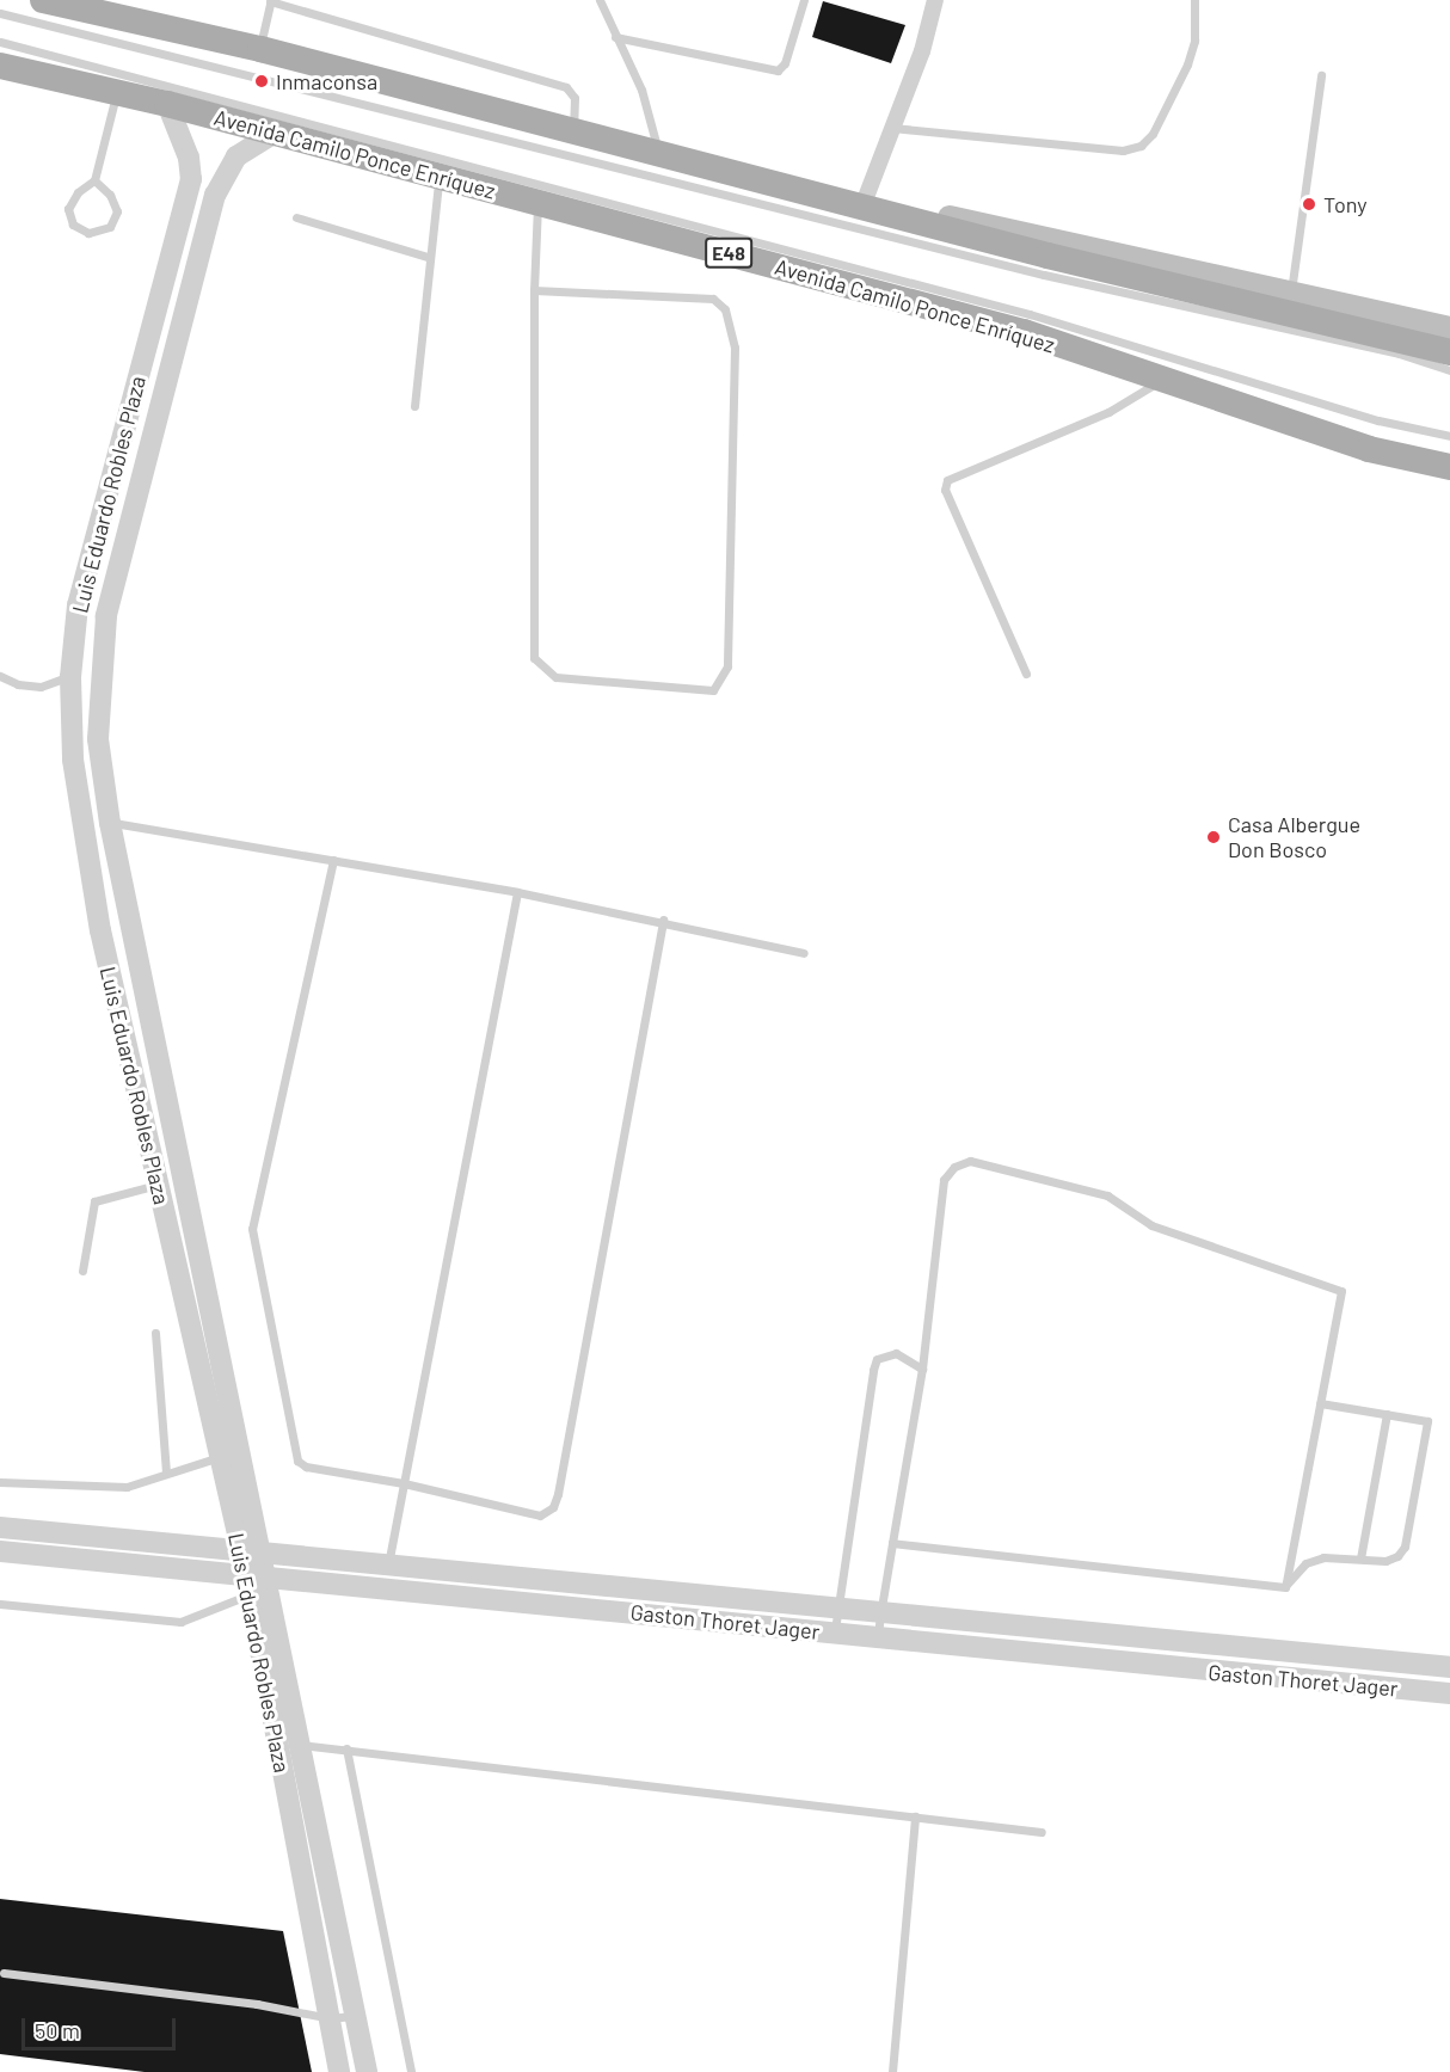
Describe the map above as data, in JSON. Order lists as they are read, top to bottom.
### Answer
{
  "streets": {
    "main road": ["Avenida Camilo Ponce Enríquez", "E48"],
    "street": ["Luis Eduardo Robles Plaza", "Gaston Thoret Jager"]
  },
  "crossings": [
    ["Avenida Camilo Ponce Enríquez", "Luis Eduardo Robles Plaza"],
    ["Luis Eduardo Robles Plaza", "Gaston Thoret Jager"]
  ],
  "places": ["Inmaconsa", "Tony", "Casa Albergue Don Bosco"],
  "scale_bar": "50 m"
}
